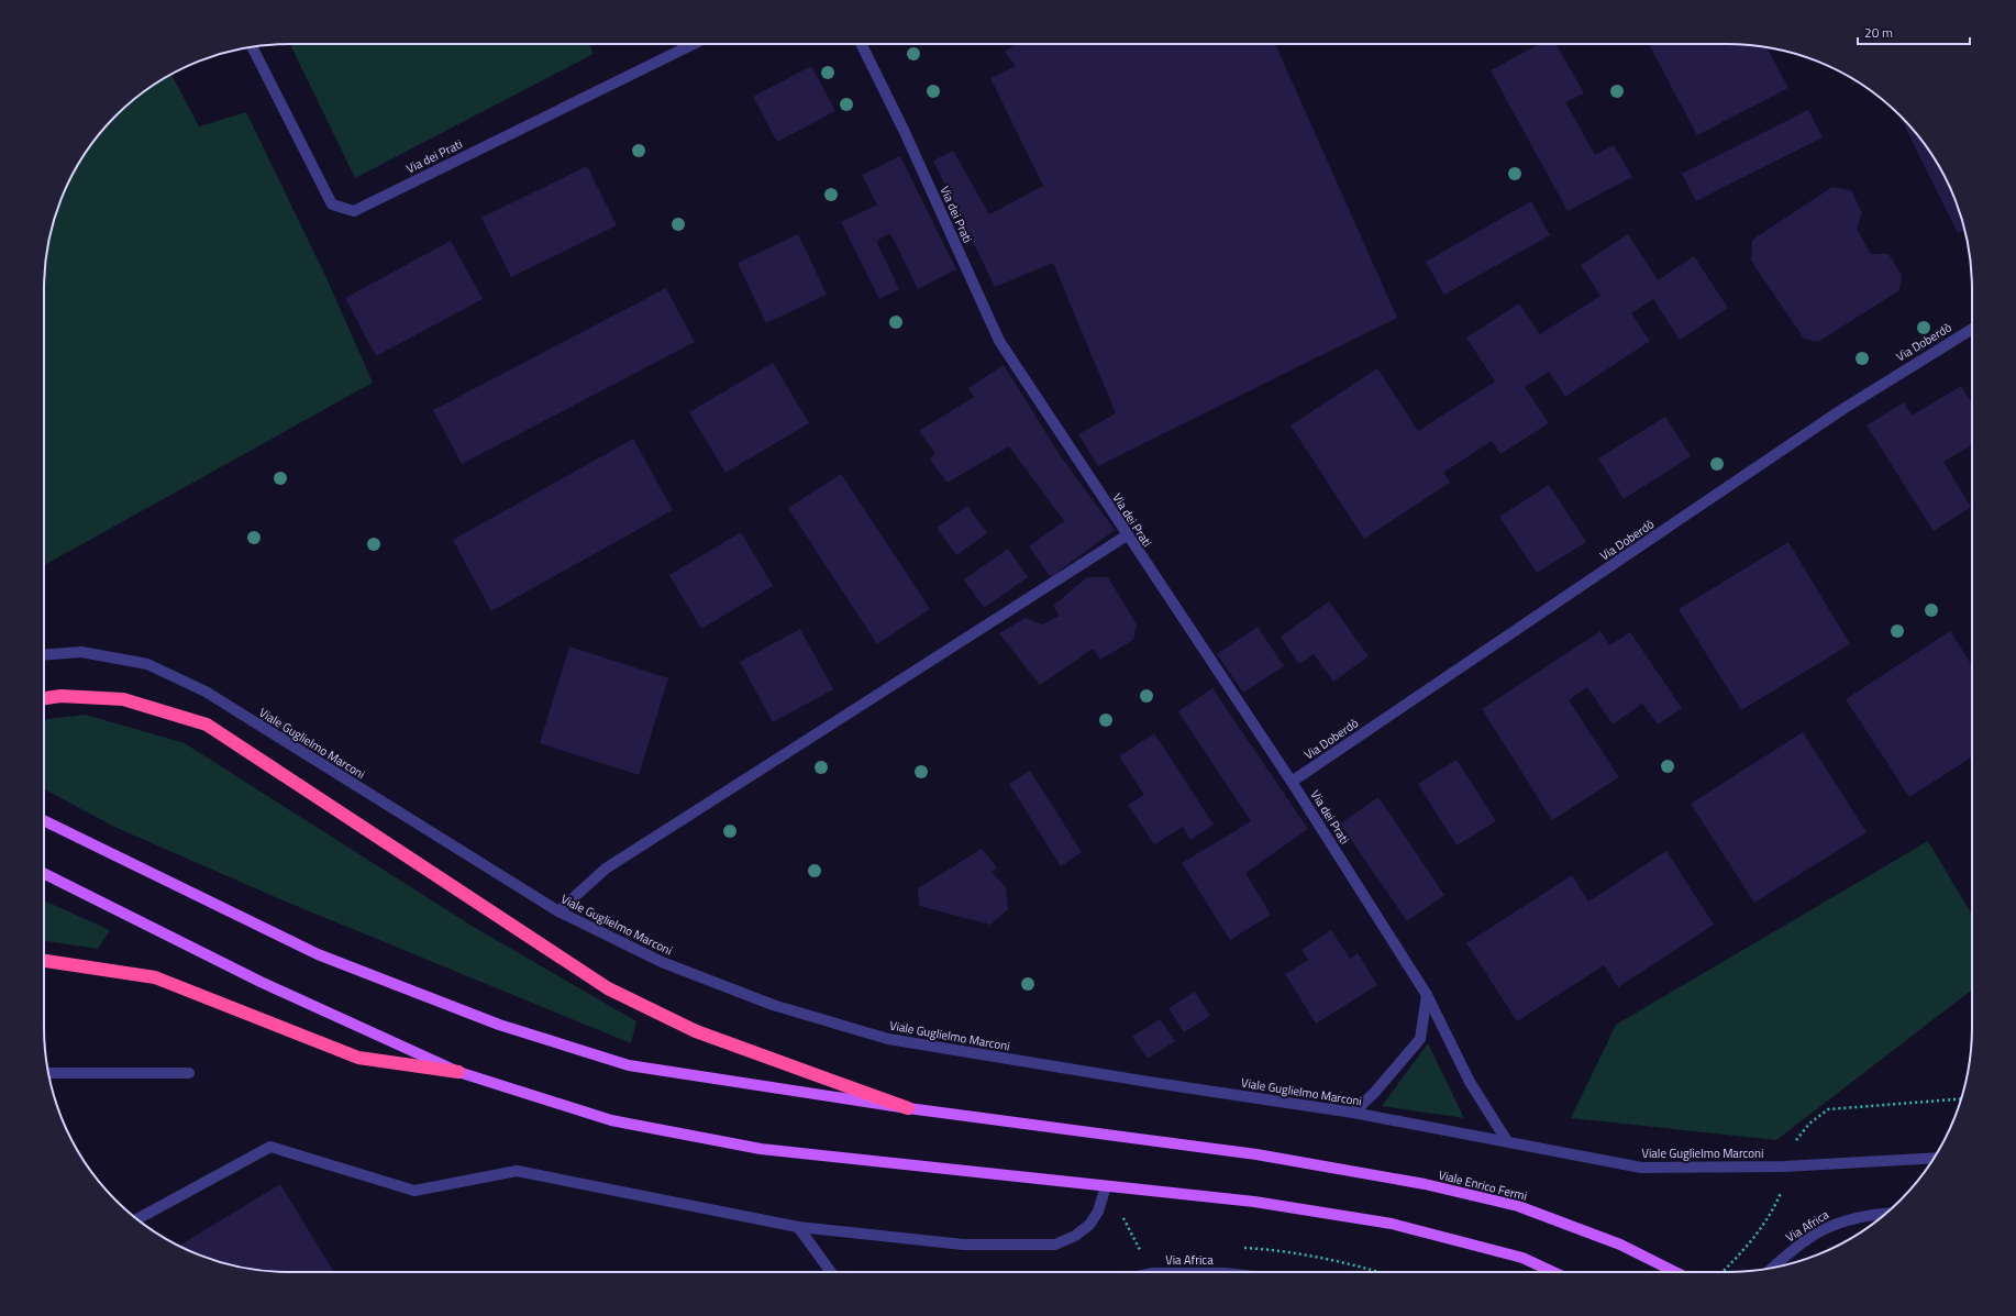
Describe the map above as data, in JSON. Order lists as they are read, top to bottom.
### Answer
{
  "streets": {
    "main road": ["Viale Enrico Fermi"],
    "street": [
      "Via dei Prati",
      "Via Doberdò",
      "Viale Guglielmo Marconi",
      "Via Africa"
    ]
  },
  "crossings": [
    ["Via dei Prati", "Via Doberdò"],
    ["Via dei Prati", "Viale Guglielmo Marconi"]
  ],
  "scale_bar": "20 m"
}
